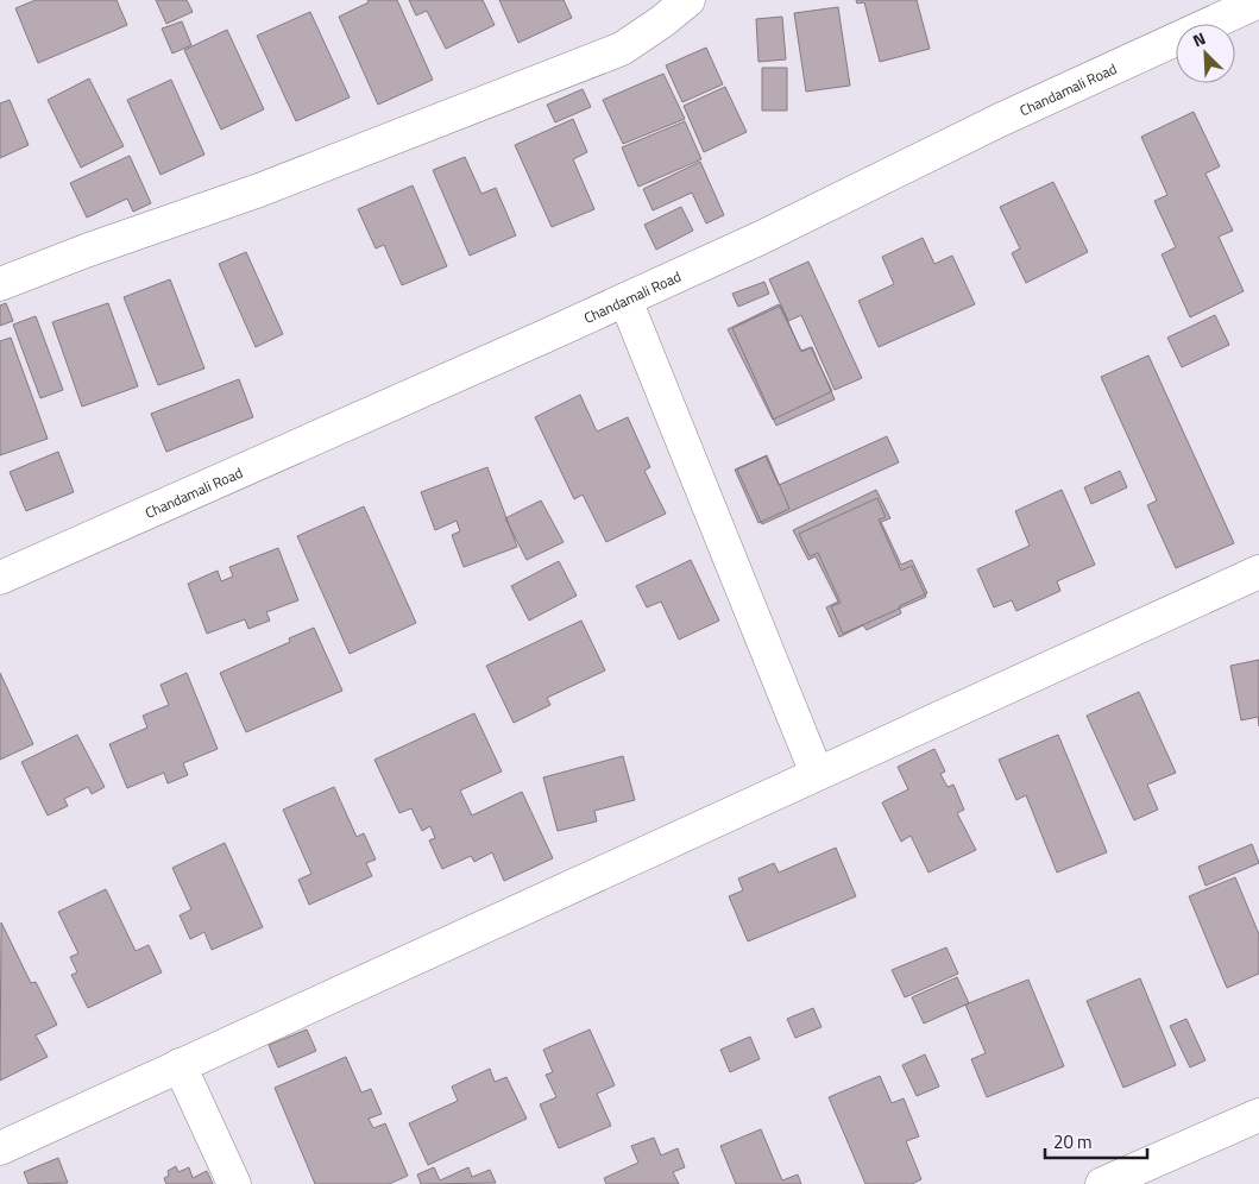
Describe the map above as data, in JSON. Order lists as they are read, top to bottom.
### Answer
{
  "streets": {
    "street": ["Chandamali Road"]
  },
  "scale_bar": "20 m",
  "north": "top left"
}
